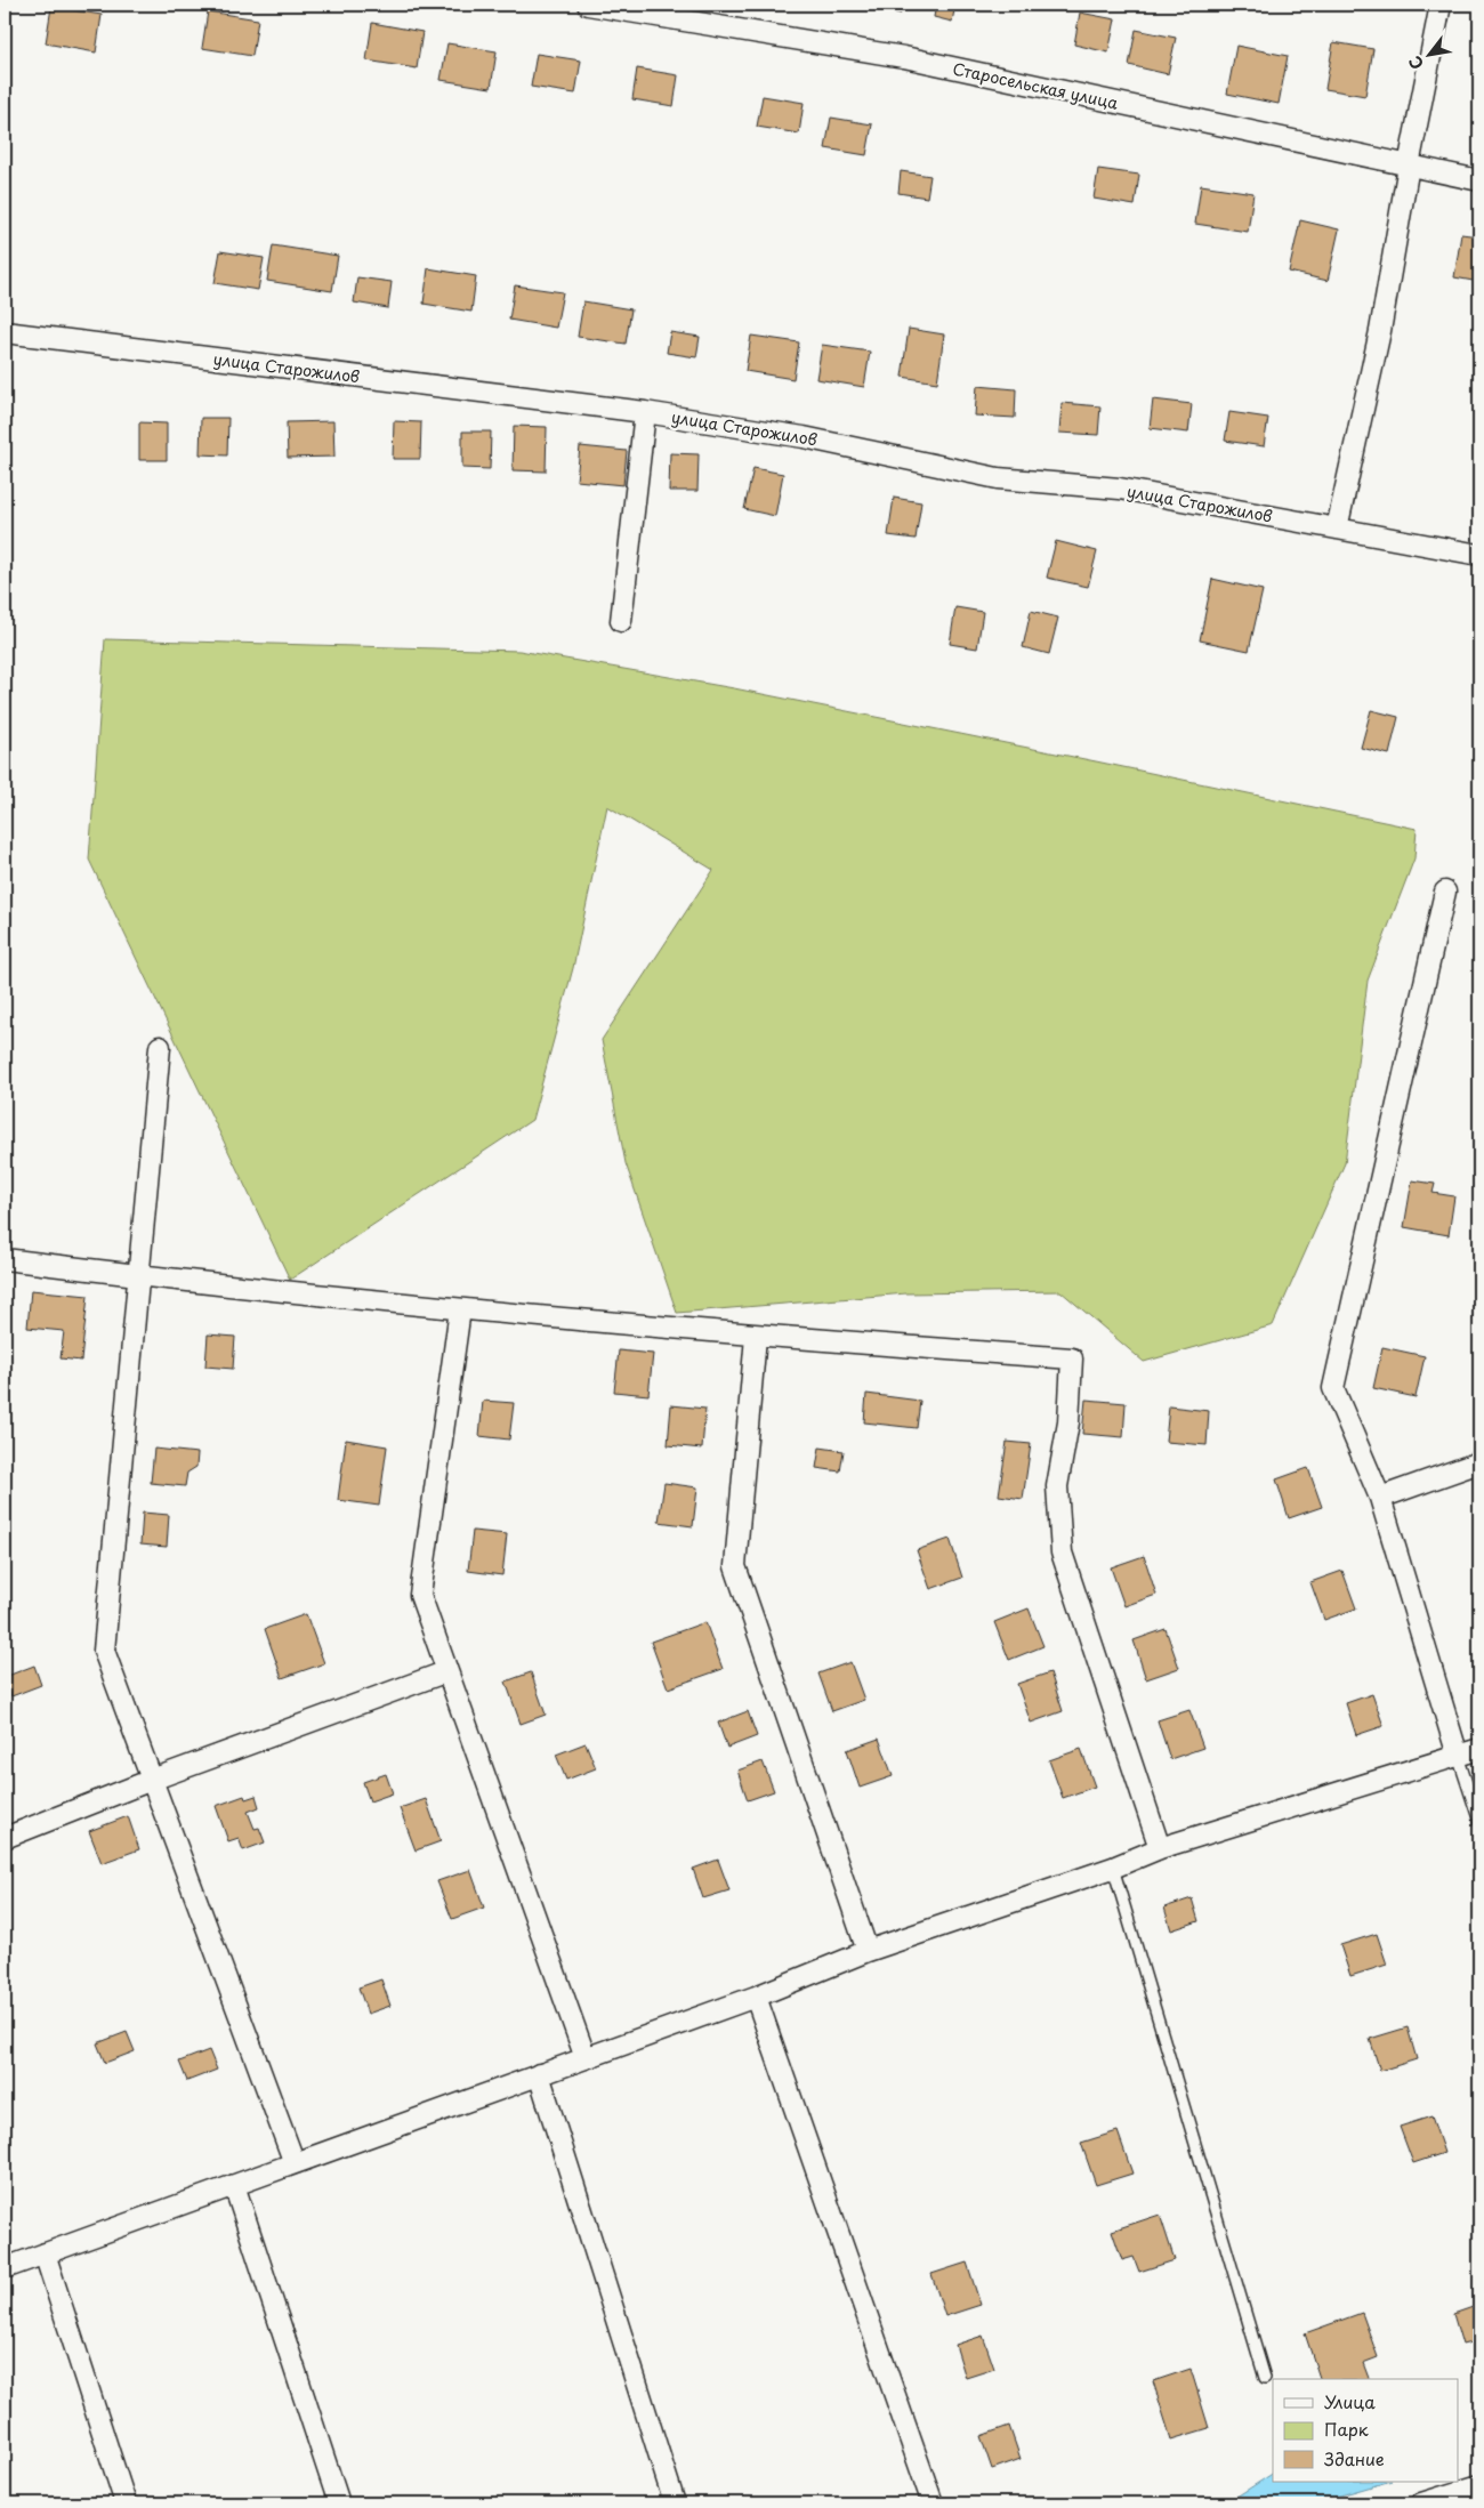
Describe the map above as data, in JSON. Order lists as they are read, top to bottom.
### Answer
{
  "streets": {
    "street": ["Старосельская улица", "улица Старожилов"]
  },
  "legend": ["Улица", "Парк", "Здание"],
  "north": "bottom left"
}
